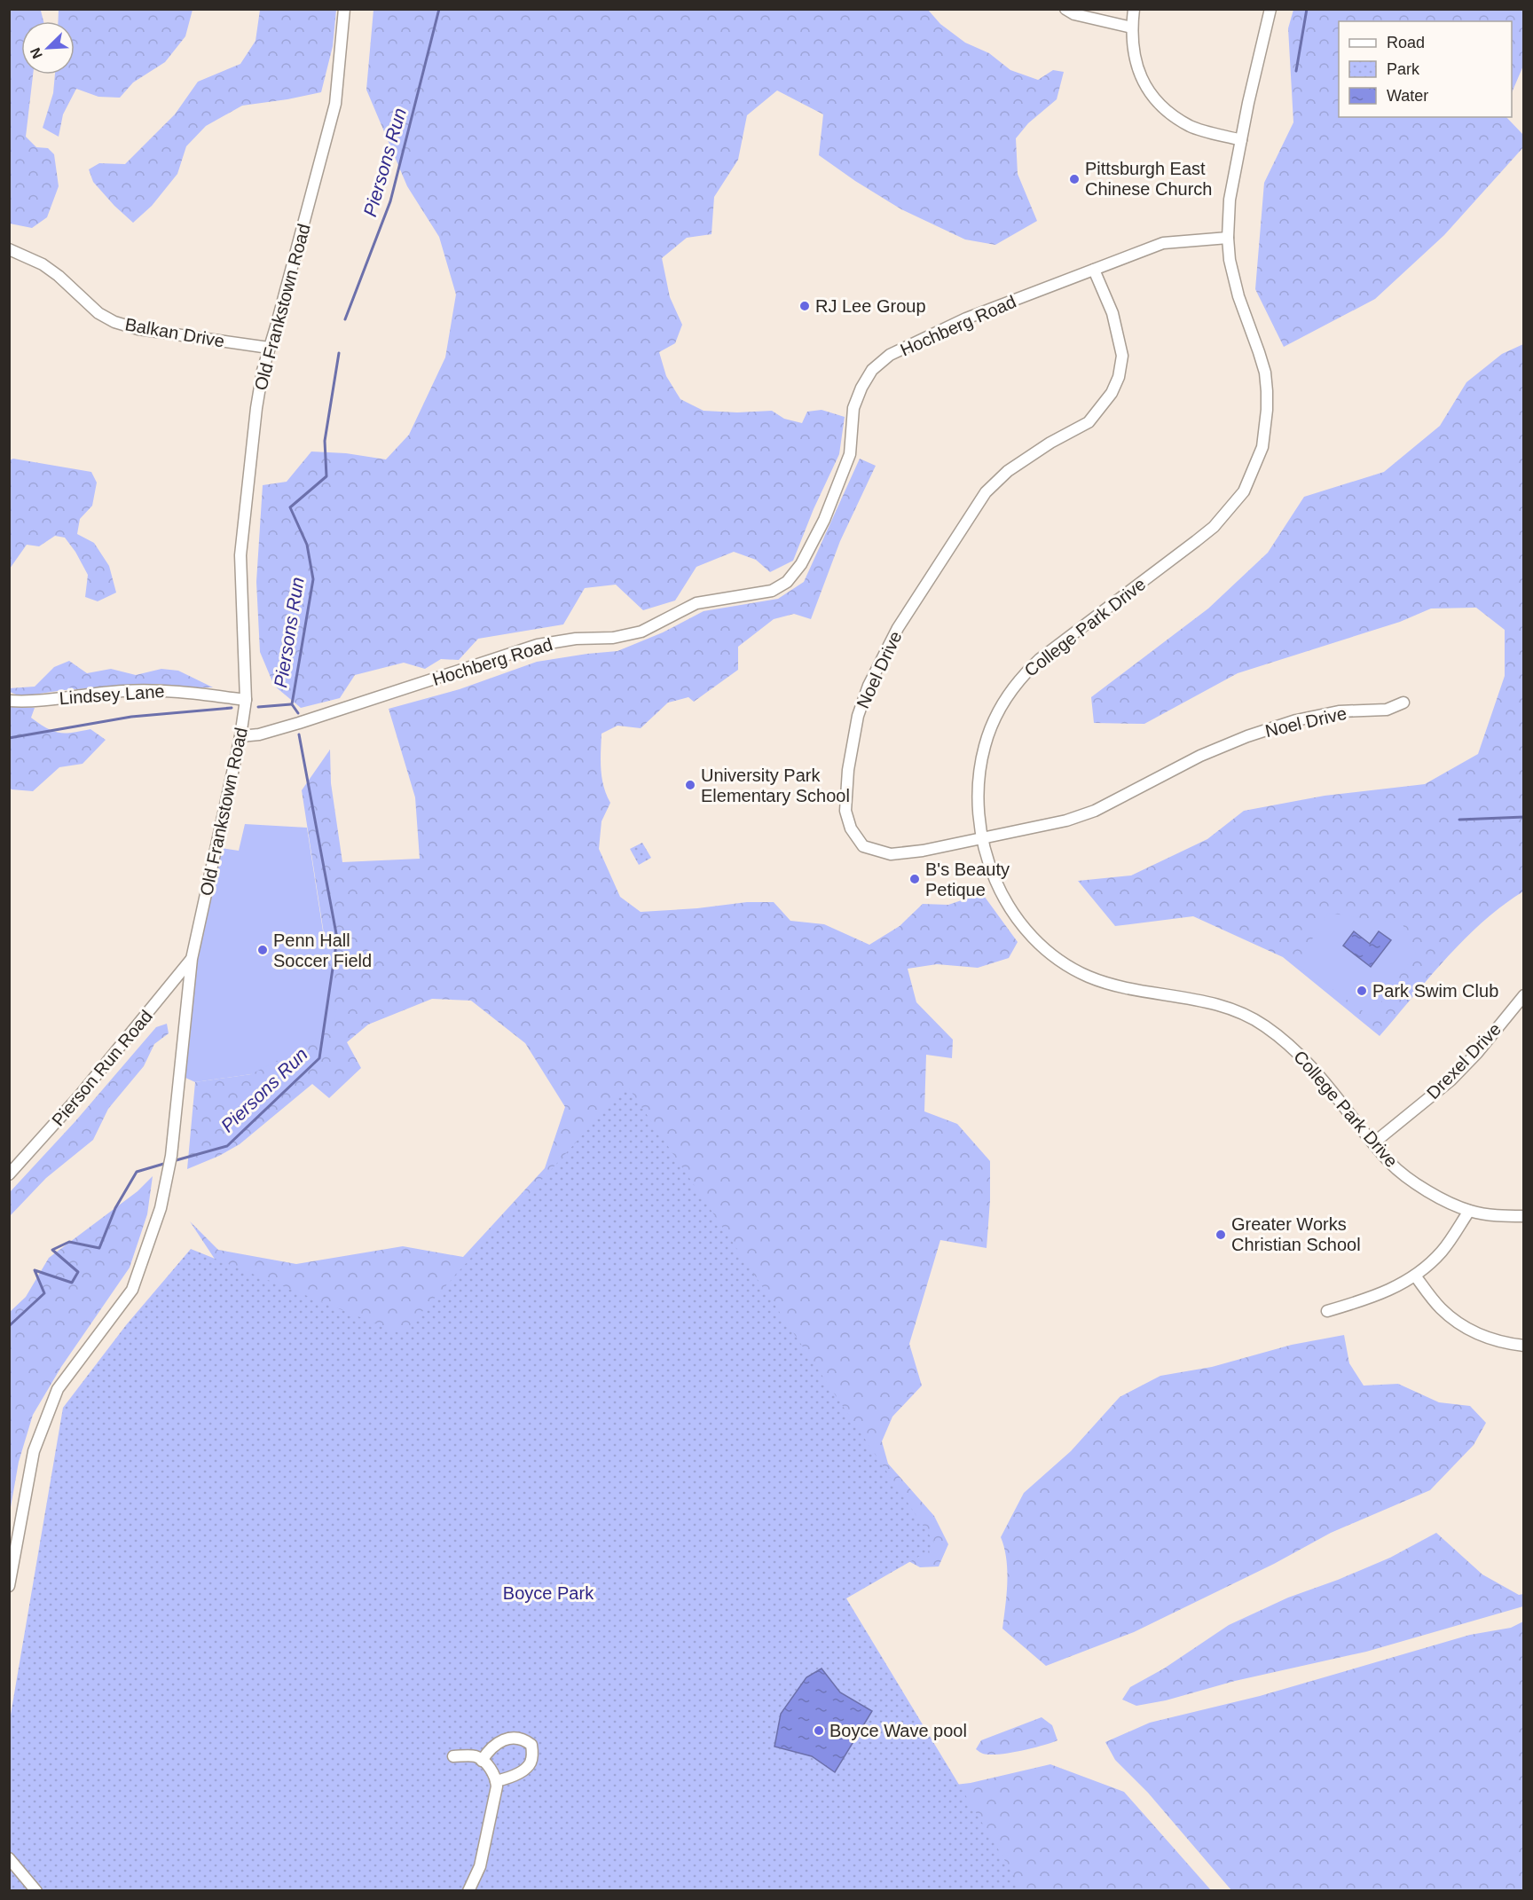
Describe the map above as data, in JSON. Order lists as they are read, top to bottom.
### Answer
{
  "streets": {
    "street": [
      "Old Frankstown Road",
      "Hochberg Road",
      "Balkan Drive",
      "College Park Drive",
      "Noel Drive",
      "Lindsey Lane",
      "Drexel Drive",
      "Pierson Run Road"
    ]
  },
  "crossings": [
    ["Old Frankstown Road", "Hochberg Road"],
    ["Old Frankstown Road", "Balkan Drive"],
    ["Old Frankstown Road", "Lindsey Lane"],
    ["Old Frankstown Road", "Pierson Run Road"],
    ["Hochberg Road", "College Park Drive"],
    ["Hochberg Road", "Noel Drive"],
    ["College Park Drive", "Noel Drive"],
    ["College Park Drive", "Drexel Drive"]
  ],
  "water": ["Piersons Run"],
  "parks": ["Boyce Park"],
  "places": [
    "Pittsburgh East Chinese Church",
    "RJ Lee Group",
    "University Park Elementary School",
    "B's Beauty Petique",
    "Penn Hall Soccer Field",
    "Park Swim Club",
    "Greater Works Christian School",
    "Boyce Wave pool"
  ],
  "legend": ["Road", "Park", "Water"],
  "north": "bottom left"
}
